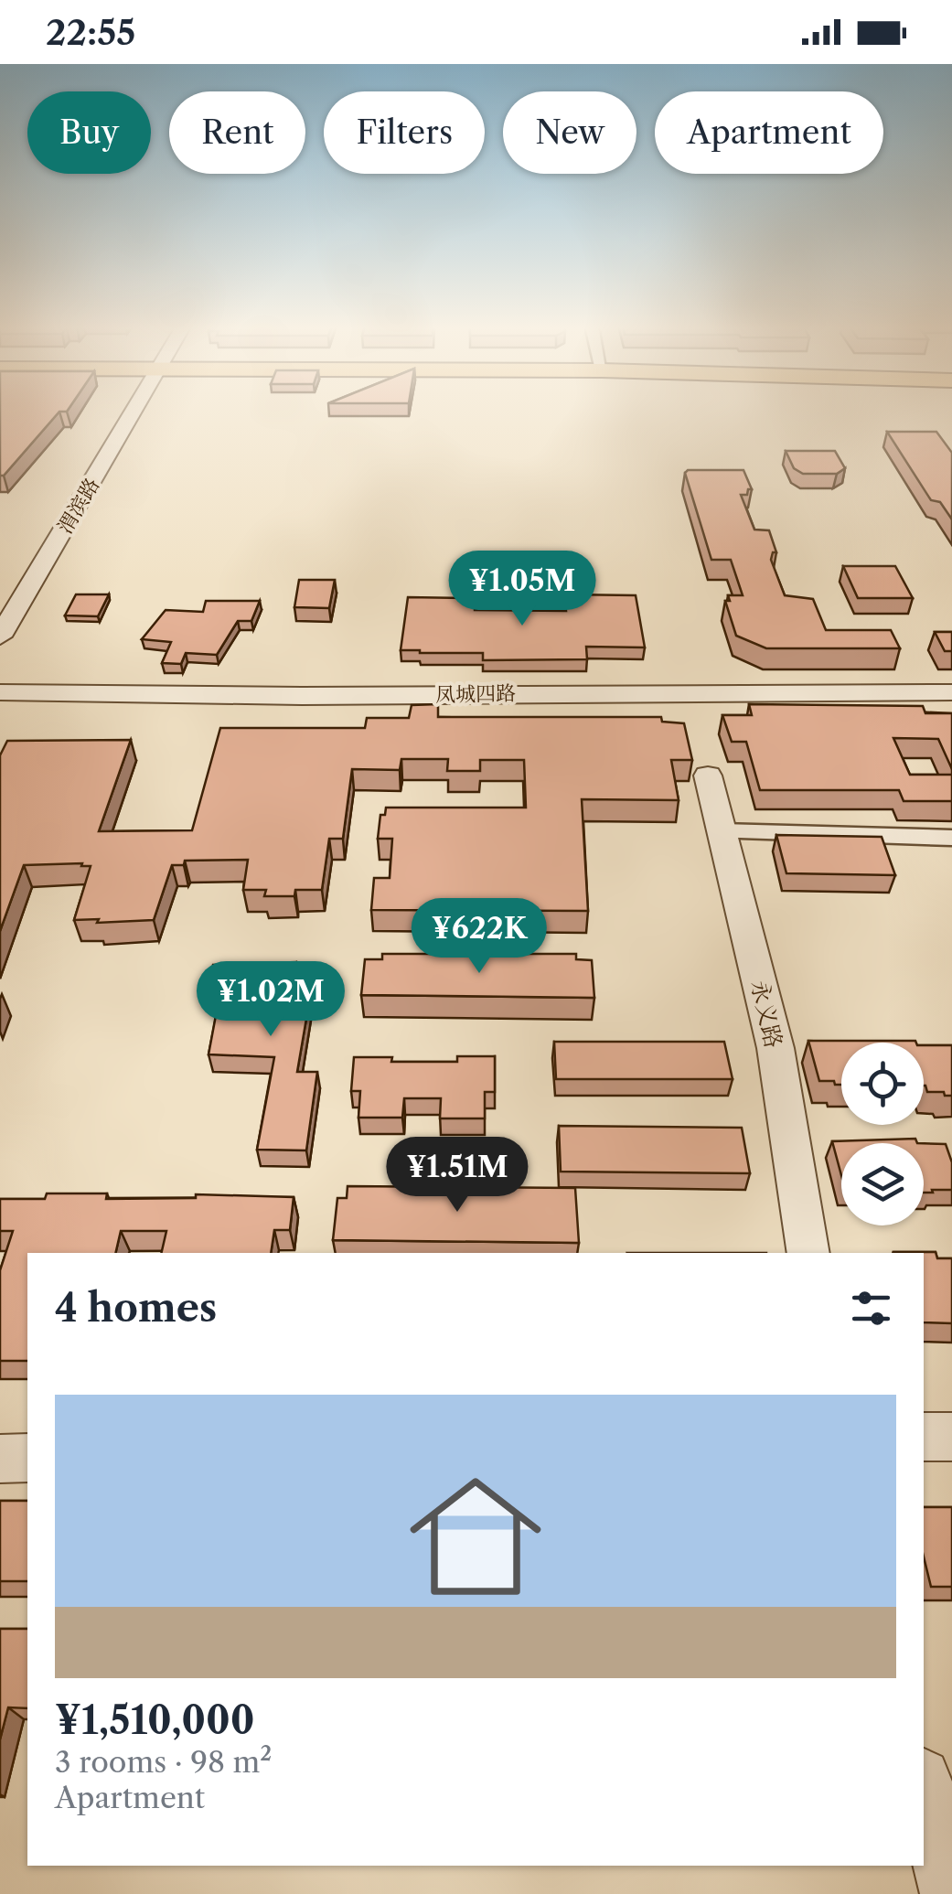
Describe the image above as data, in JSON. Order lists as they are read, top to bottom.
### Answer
{
  "streets": {
    "street": ["渭滨路", "凤城四路", "永义路"]
  },
  "page": {
    "status": "22:55",
    "chip": [
      "Buy",
      "Rent",
      "Filters",
      "New",
      "Apartment"
    ],
    "price": [
      "¥1.05M",
      "¥622K",
      "¥1.02M",
      "¥1.51M"
    ],
    "heading": "4 homes",
    "list": [
      {
        "name": "¥1,510,000",
        "note": "3 rooms · 98 m² · Apartment"
      }
    ]
  }
}
